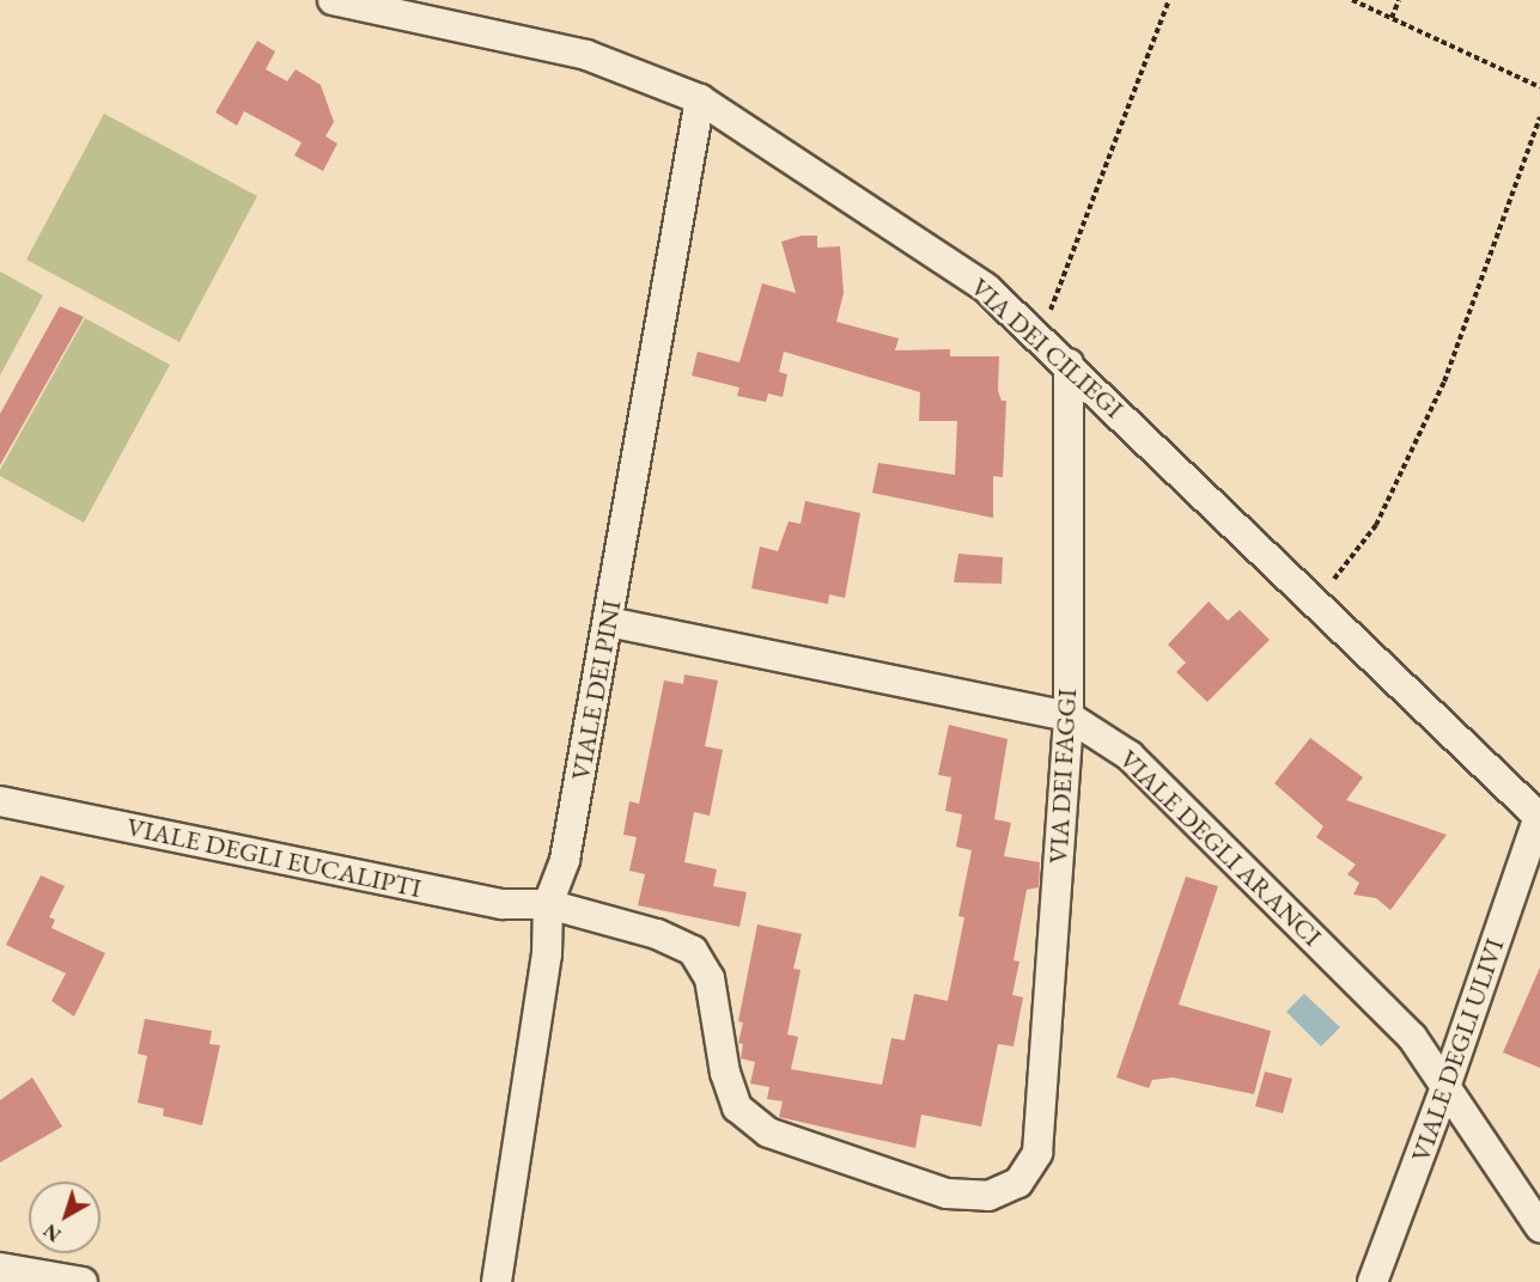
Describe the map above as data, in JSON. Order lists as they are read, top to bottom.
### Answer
{
  "streets": {
    "street": [
      "VIA DEI CILIEGI",
      "VIALE DEI PINI",
      "VIA DEI FAGGI",
      "VIALE DEGLI ARANCI",
      "VIALE DEGLI EUCALIPTI",
      "VIALE DEGLI ULIVI"
    ]
  },
  "crossings": [
    ["VIA DEI CILIEGI", "VIALE DEI PINI"],
    ["VIA DEI CILIEGI", "VIA DEI FAGGI"],
    ["VIA DEI CILIEGI", "VIALE DEGLI ULIVI"],
    ["VIALE DEI PINI", "VIALE DEGLI ARANCI"],
    ["VIALE DEI PINI", "VIALE DEGLI EUCALIPTI"],
    ["VIA DEI FAGGI", "VIALE DEGLI ARANCI"],
    ["VIA DEI FAGGI", "VIALE DEGLI EUCALIPTI"],
    ["VIALE DEGLI ARANCI", "VIALE DEGLI ULIVI"]
  ],
  "north": "bottom left"
}
